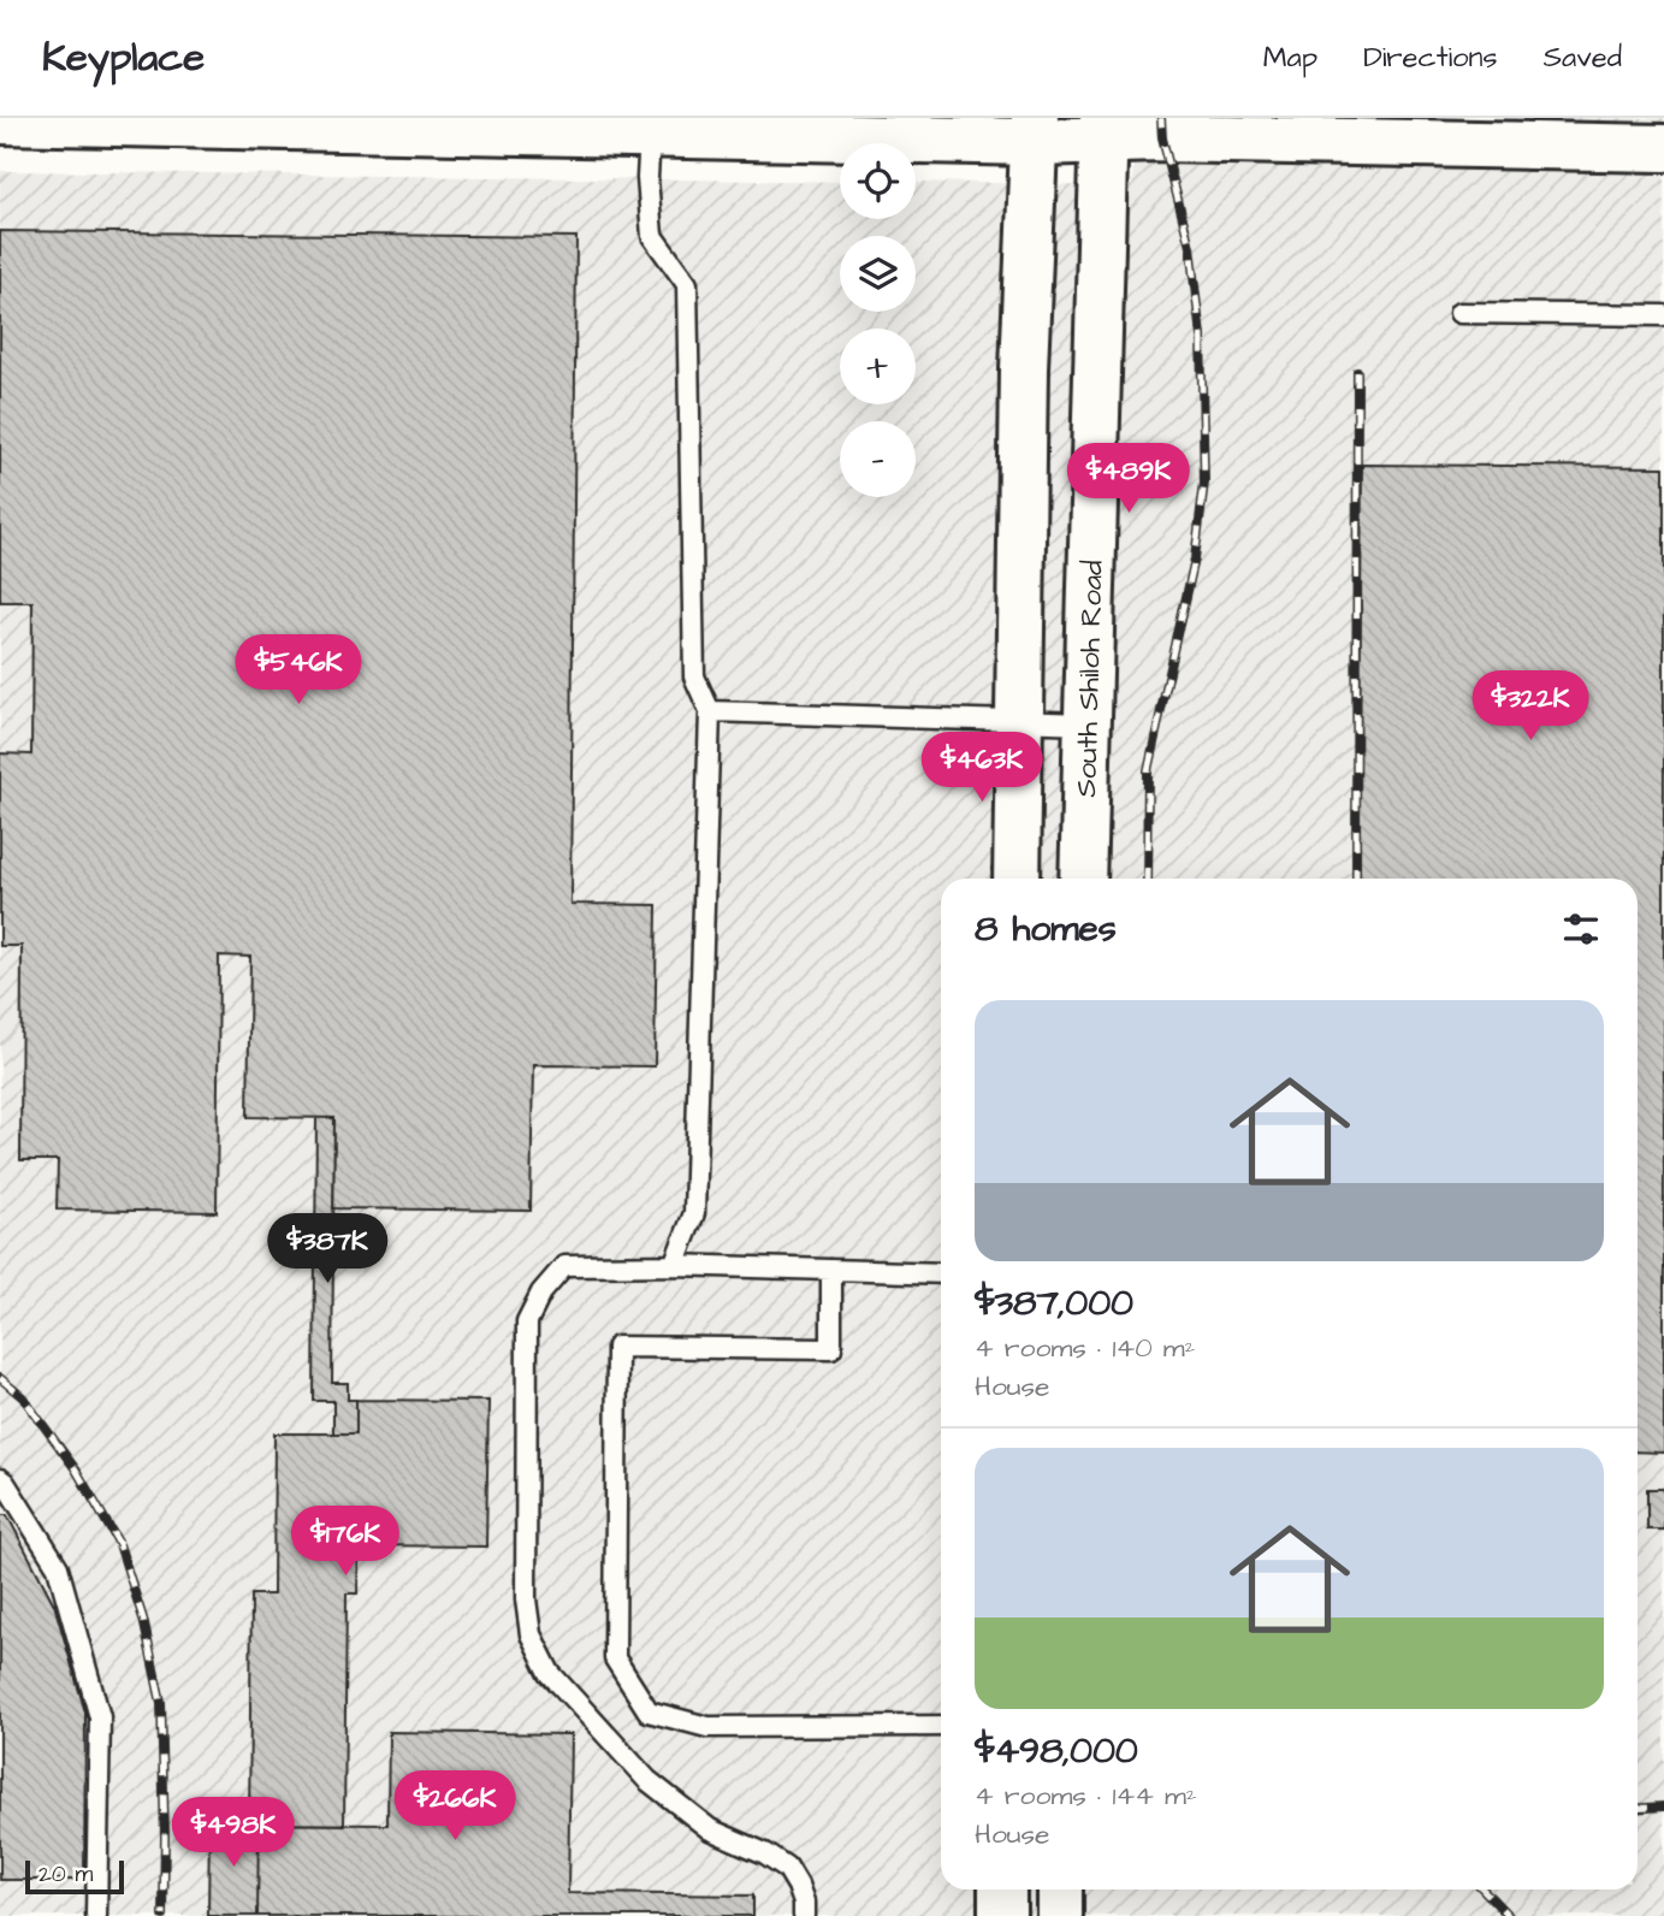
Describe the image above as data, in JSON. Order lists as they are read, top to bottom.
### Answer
{
  "streets": {
    "main road": ["South Shiloh Road"]
  },
  "scale_bar": "20 m",
  "page": {
    "header": "Keyplace",
    "nav": ["Map", "Directions", "Saved"],
    "map_buttons": ["+", "−"],
    "price": [
      "$489K",
      "$546K",
      "$322K",
      "$463K",
      "$387K",
      "$176K",
      "$266K",
      "$498K"
    ],
    "heading": "8 homes",
    "list": [
      {
        "name": "$387,000",
        "note": "4 rooms · 140 m² · House"
      },
      {
        "name": "$498,000",
        "note": "4 rooms · 144 m² · House"
      }
    ],
    "scale": "20 m"
  }
}
